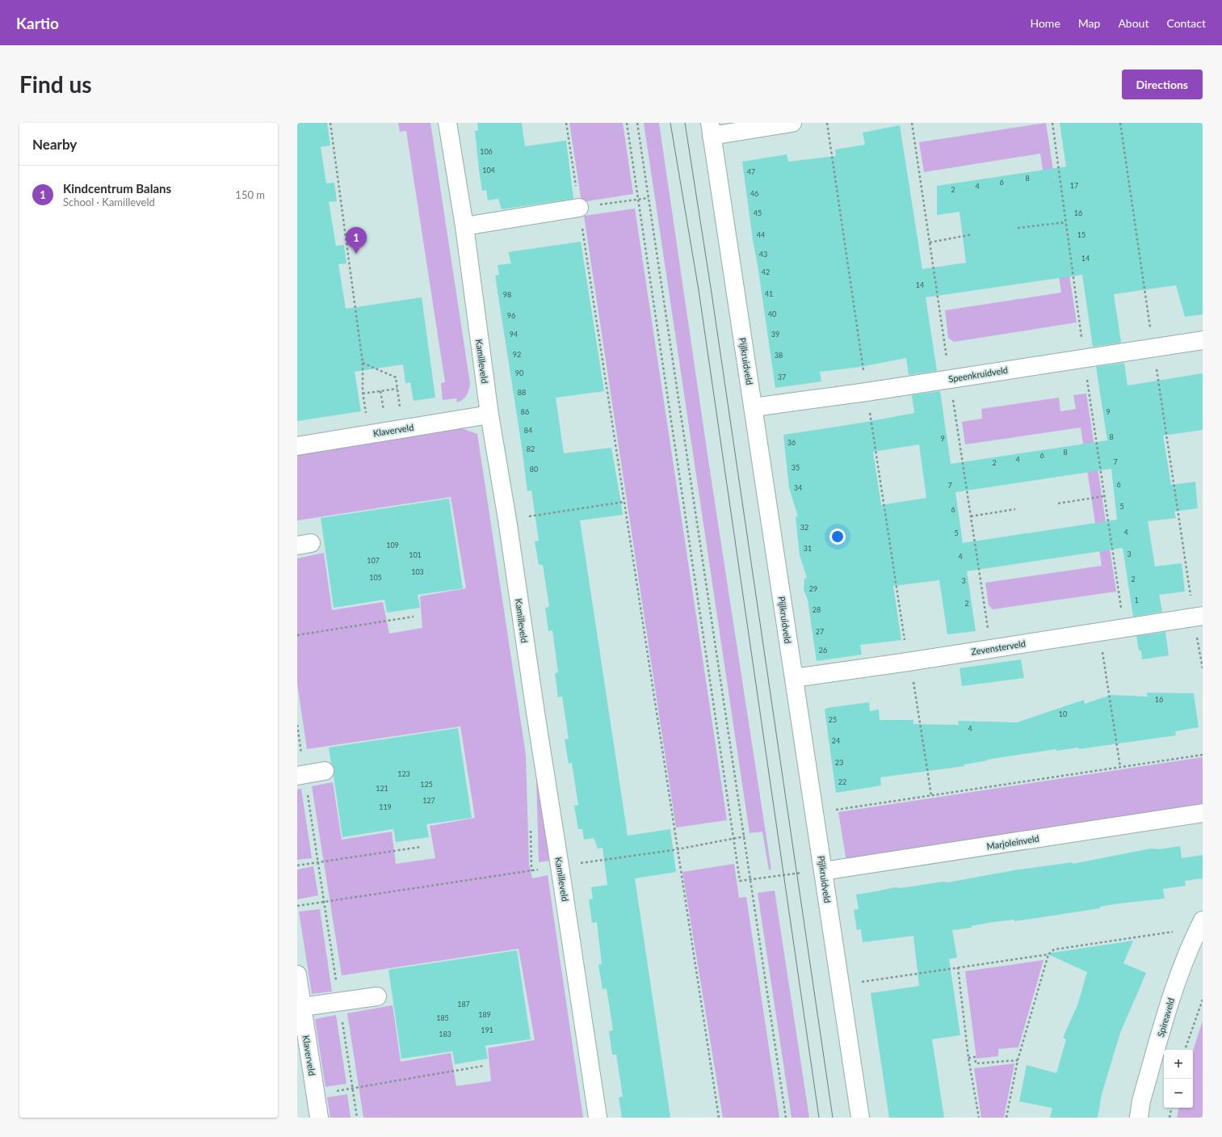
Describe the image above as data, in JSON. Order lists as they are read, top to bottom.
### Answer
{
  "streets": {
    "street": [
      "Kamilleveld",
      "Pijlkruidveld",
      "Speenkruidveld",
      "Klaverveld",
      "Zevensterveld",
      "Marjoleinveld",
      "Spireaveld"
    ]
  },
  "crossings": [
    ["Kamilleveld", "Klaverveld"],
    ["Pijlkruidveld", "Speenkruidveld"],
    ["Pijlkruidveld", "Zevensterveld"],
    ["Pijlkruidveld", "Marjoleinveld"]
  ],
  "house_numbers": [
    "106",
    "104",
    "47",
    "8",
    "6",
    "17",
    "4",
    "2",
    "46",
    "45",
    "16",
    "44",
    "15",
    "43",
    "14",
    "42",
    "14",
    "41",
    "98",
    "40",
    "96",
    "94",
    "39",
    "92",
    "38",
    "90",
    "37",
    "88",
    "86",
    "9",
    "84",
    "8",
    "9",
    "36",
    "82",
    "8",
    "6",
    "4",
    "7",
    "2",
    "35",
    "80",
    "6",
    "7",
    "34",
    "5",
    "6",
    "32",
    "4",
    "5",
    "109",
    "31",
    "3",
    "101",
    "4",
    "107",
    "103",
    "105",
    "2",
    "3",
    "29",
    "1",
    "2",
    "28",
    "27",
    "26",
    "16",
    "10",
    "25",
    "4",
    "24",
    "23",
    "123",
    "22",
    "125",
    "121",
    "127",
    "119",
    "187",
    "189",
    "185",
    "191",
    "183"
  ],
  "page": {
    "header": "Kartio",
    "nav": [
      "Home",
      "Map",
      "About",
      "Contact"
    ],
    "buttons": "Directions",
    "title": "Find us",
    "heading": "Nearby",
    "list": [
      {
        "mark": "1",
        "name": "Kindcentrum Balans",
        "note": "School · Kamilleveld",
        "value": "150 m"
      }
    ],
    "pins": "1",
    "map_buttons": ["+", "−"]
  }
}
